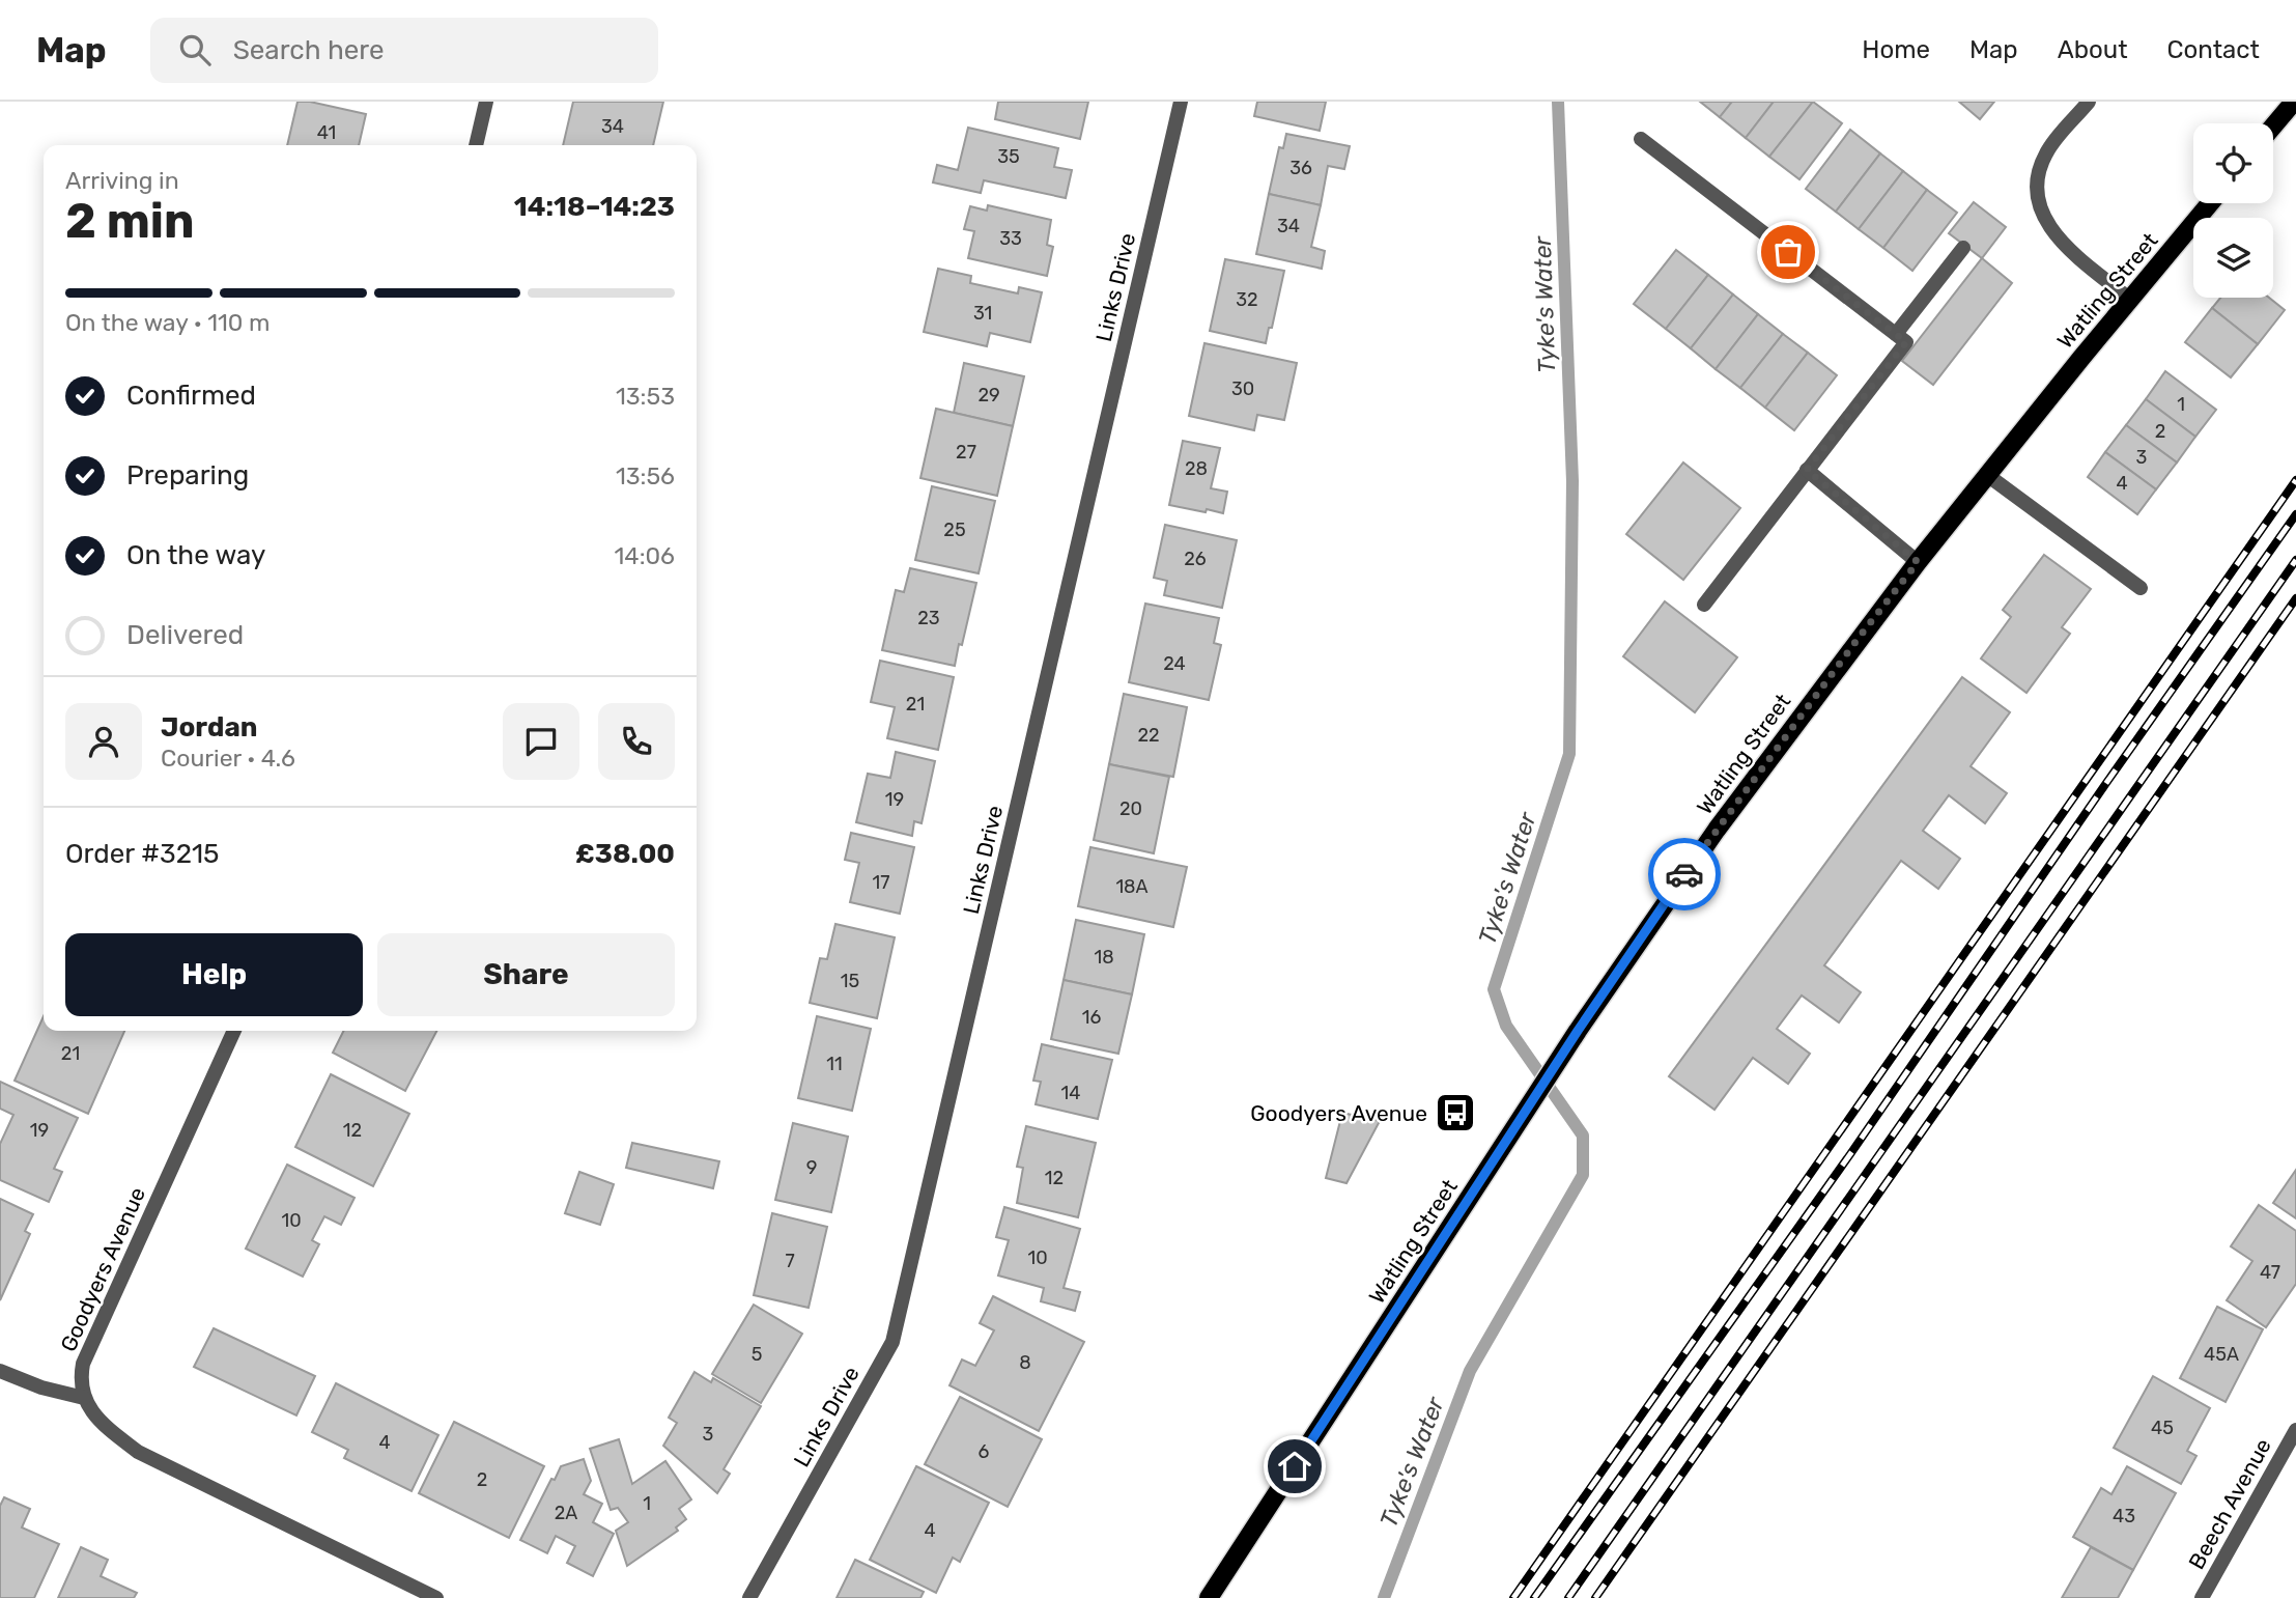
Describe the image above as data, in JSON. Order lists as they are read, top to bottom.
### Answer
{
  "streets": {
    "main road": ["Watling Street"],
    "street": ["Links Drive", "Goodyers Avenue", "Beech Avenue"]
  },
  "water": ["Tyke's Water"],
  "places": {
    "bus stop": ["Goodyers Avenue"]
  },
  "house_numbers": [
    "34",
    "41",
    "35",
    "36",
    "34",
    "33",
    "32",
    "31",
    "30",
    "29",
    "1",
    "2",
    "27",
    "3",
    "28",
    "4",
    "25",
    "26",
    "23",
    "24",
    "21",
    "22",
    "19",
    "20",
    "17",
    "18A",
    "18",
    "15",
    "16",
    "21",
    "11",
    "14",
    "19",
    "12",
    "9",
    "12",
    "10",
    "10",
    "7",
    "47",
    "5",
    "45A",
    "8",
    "45",
    "3",
    "4",
    "6",
    "2",
    "1",
    "2A",
    "43",
    "4"
  ],
  "page": {
    "header": "Map",
    "search": "Search here",
    "nav": [
      "Home",
      "Map",
      "About",
      "Contact"
    ],
    "heading": ["2 min", "Arriving in", "14:18–14:23"],
    "panel": [
      "Jordan",
      "Courier · 4.6",
      "Order #3215",
      "£38.00"
    ],
    "bar": "On the way · 110 m",
    "list": [
      ["Confirmed", "13:53"],
      ["Preparing", "13:56"],
      ["On the way", "14:06"],
      "Delivered"
    ],
    "buttons": ["Help", "Share"]
  }
}
